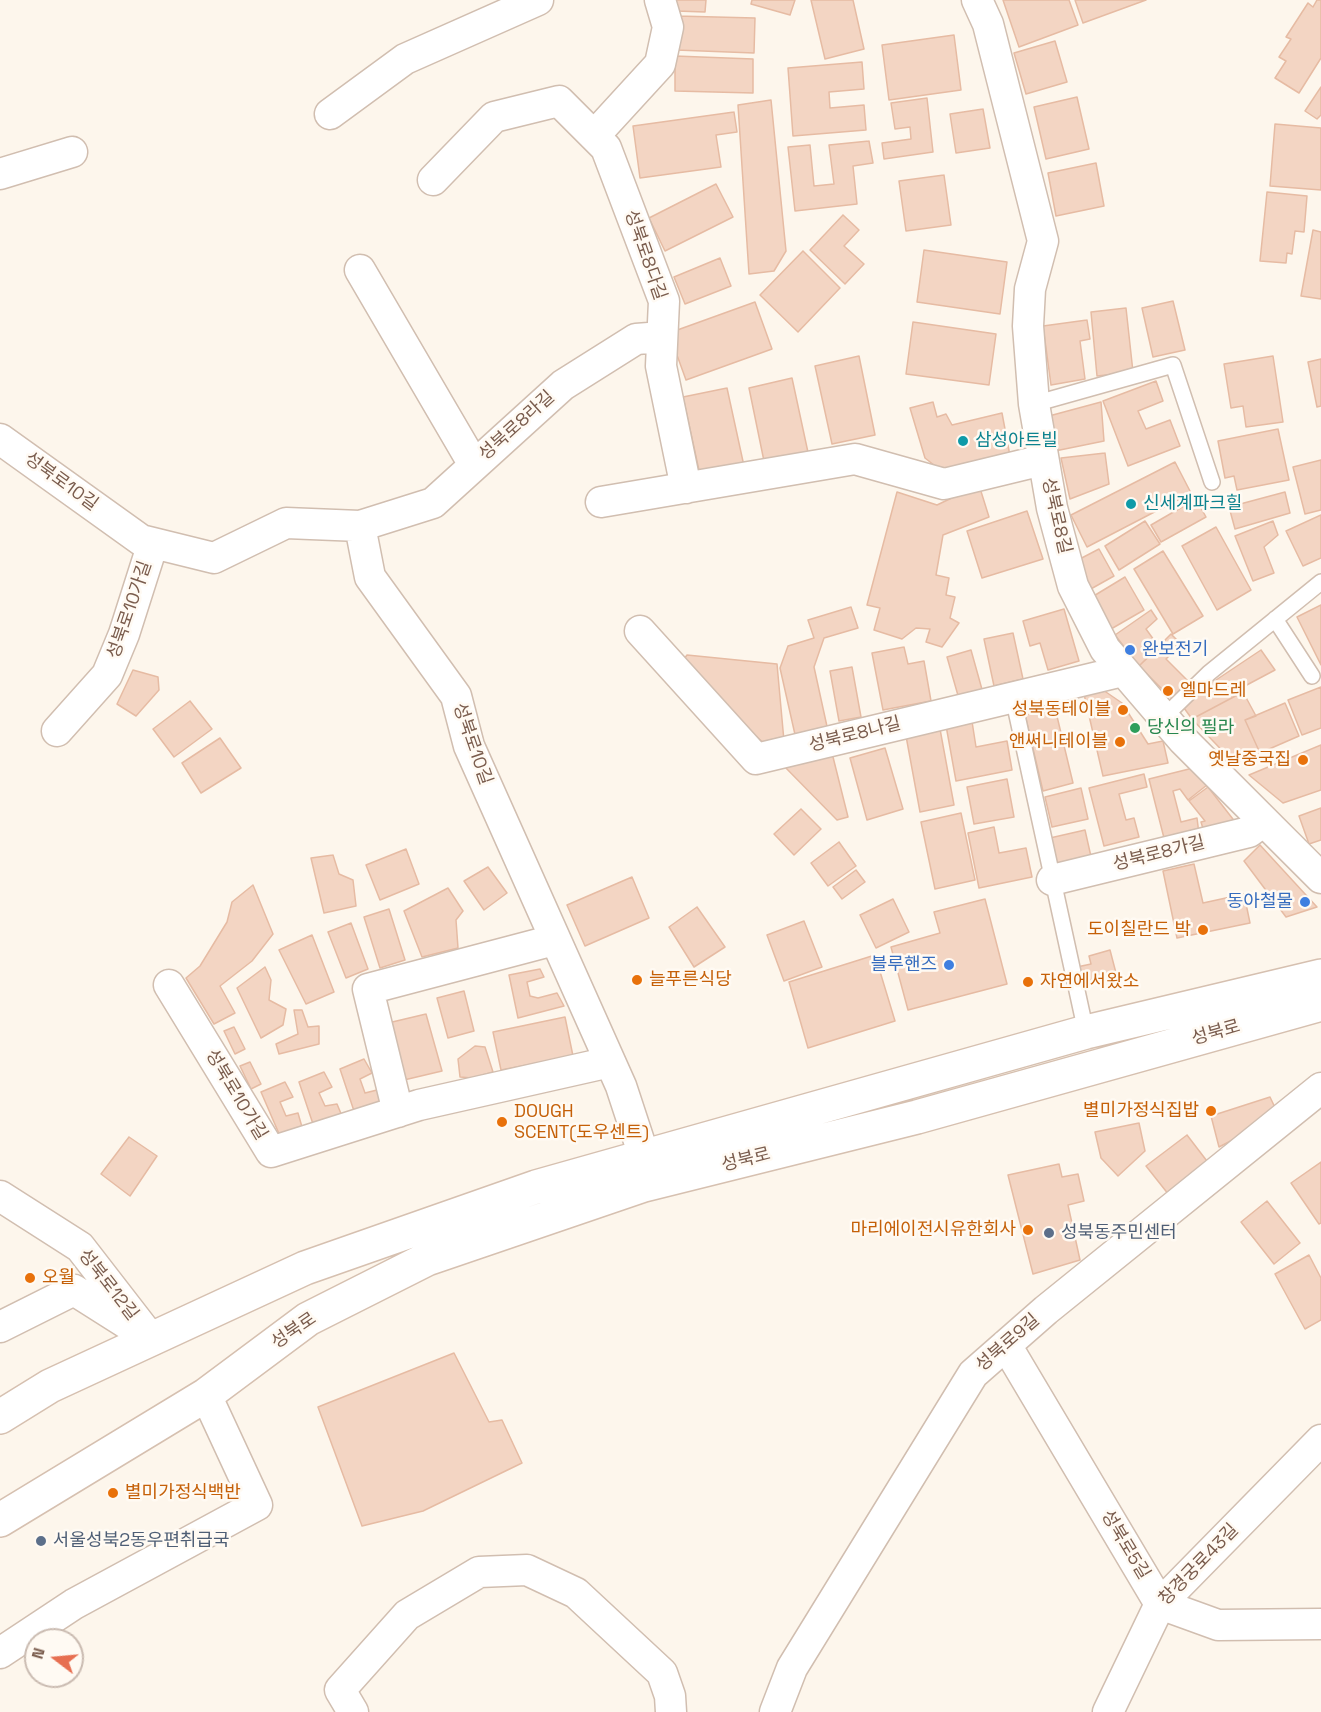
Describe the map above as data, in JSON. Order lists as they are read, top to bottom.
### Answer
{
  "streets": {
    "main road": ["성북로"],
    "street": [
      "성북로8다길",
      "성북로8라길",
      "성북로10길",
      "성북로8길",
      "성북로10가길",
      "성북로8나길",
      "성북로8가길",
      "성북로12길",
      "성북로9길",
      "성북로5길",
      "창경궁로43길"
    ]
  },
  "crossings": [
    ["성북로8다길", "성북로8라길"],
    ["성북로8라길", "성북로10길"],
    ["성북로10길", "성북로10가길"],
    ["성북로10길", "성북로"],
    ["성북로8길", "성북로8나길"],
    ["성북로8길", "성북로8가길"],
    ["성북로", "성북로12길"],
    ["성북로9길", "성북로5길"],
    ["성북로5길", "창경궁로43길"]
  ],
  "places": [
    "삼성아트빌",
    "신세계파크힐",
    "완보전기",
    "엘마드레",
    "성북동테이블",
    "당신의 필라",
    "앤써니테이블",
    "옛날중국집",
    "동아철물",
    "도이칠란드 박",
    "블루핸즈",
    "늘푸른식당",
    "자연에서왔소",
    "별미가정식집밥",
    "DOUGH SCENT(도우센트)",
    "마리에이전시유한회사",
    "성북동주민센터",
    "오월",
    "별미가정식백반",
    "서울성북2동우편취급국"
  ],
  "north": "left"
}
